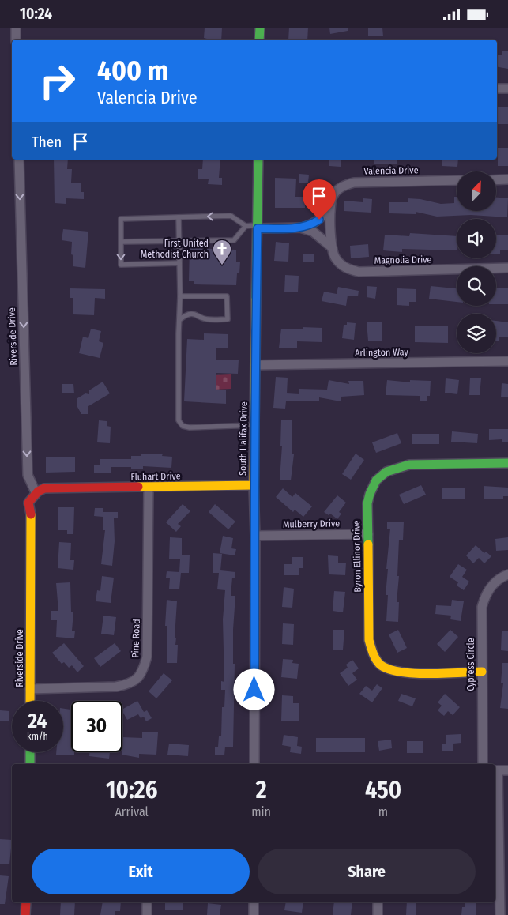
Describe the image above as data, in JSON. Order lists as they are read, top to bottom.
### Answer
{
  "streets": {
    "street": [
      "Valencia Drive",
      "Magnolia Drive",
      "Riverside Drive",
      "Arlington Way",
      "South Halifax Drive",
      "Fluhart Drive",
      "Mulberry Drive",
      "Byron Ellinor Drive",
      "Pine Road",
      "Cypress Circle"
    ]
  },
  "crossings": [
    ["Valencia Drive", "Magnolia Drive"],
    ["Valencia Drive", "South Halifax Drive"],
    ["Riverside Drive", "Fluhart Drive"],
    ["Riverside Drive", "Pine Road"],
    ["Arlington Way", "South Halifax Drive"],
    ["South Halifax Drive", "Fluhart Drive"],
    ["South Halifax Drive", "Mulberry Drive"],
    ["Fluhart Drive", "Pine Road"],
    ["Mulberry Drive", "Byron Ellinor Drive"],
    ["Byron Ellinor Drive", "Cypress Circle"]
  ],
  "one_way": ["Riverside Drive"],
  "places": {
    "church": ["First United Methodist Church"]
  },
  "north": "top right",
  "page": {
    "status": "10:24",
    "turn": ["400 m", "Valencia Drive"],
    "then": "Then",
    "speed": "24 km/h",
    "limit": "30",
    "eta": [
      "10:26",
      "Arrival",
      "2",
      "min",
      "450",
      "m"
    ],
    "buttons": ["Exit", "Share"]
  }
}
